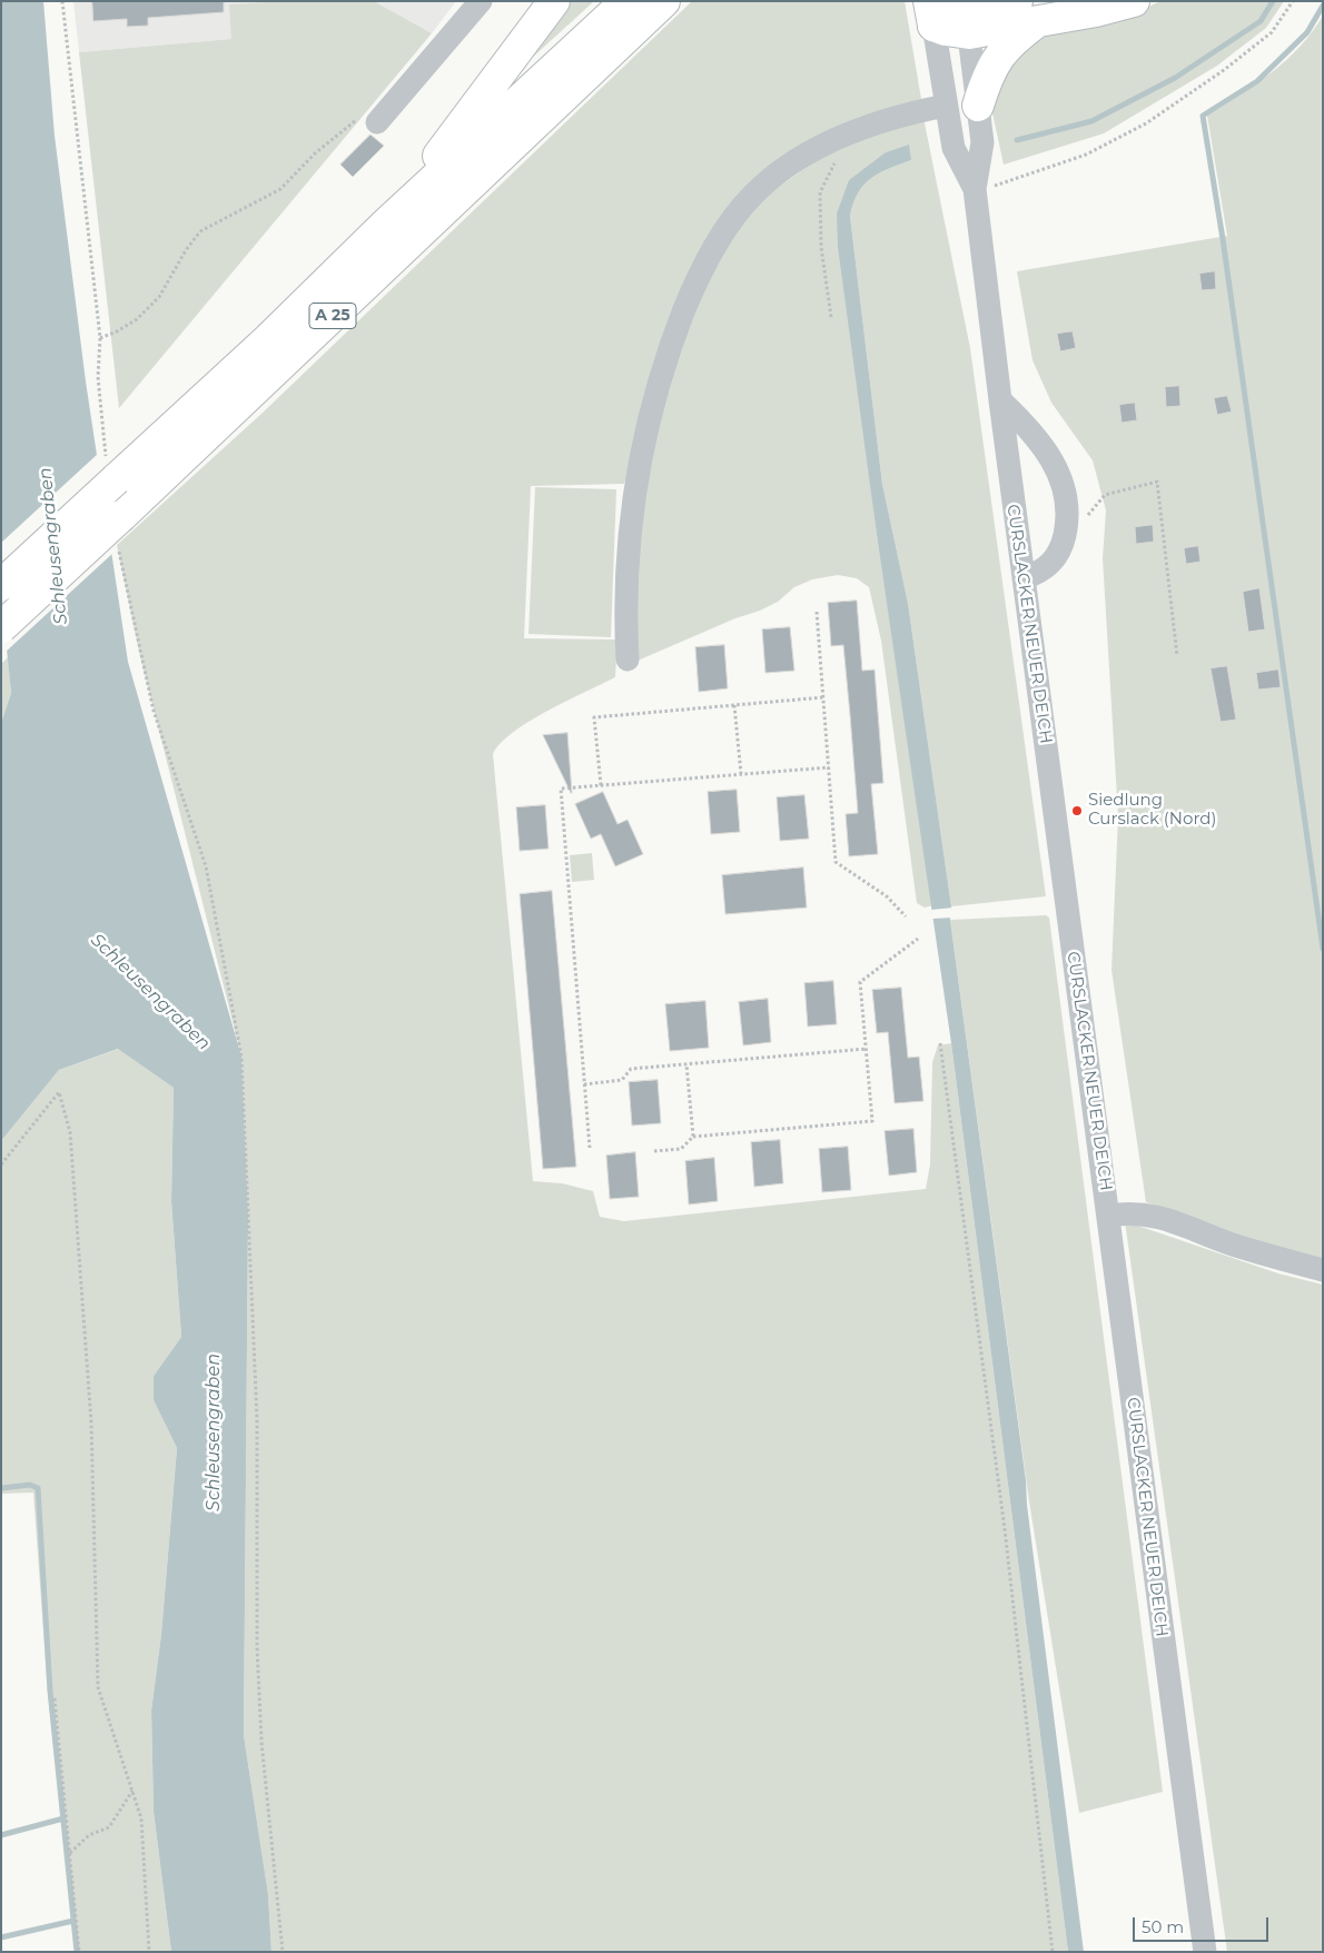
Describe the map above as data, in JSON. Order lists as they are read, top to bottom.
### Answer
{
  "streets": {
    "highway": ["A 25"],
    "street": ["CURSLACKER NEUER DEICH"]
  },
  "water": ["Schleusengraben"],
  "places": ["Siedlung Curslack (Nord)"],
  "scale_bar": "50 m"
}
